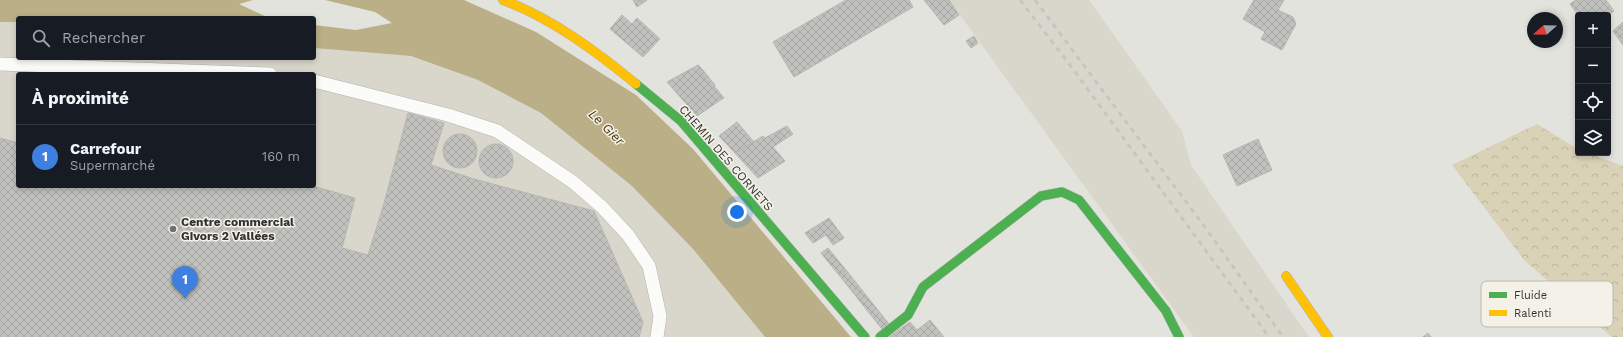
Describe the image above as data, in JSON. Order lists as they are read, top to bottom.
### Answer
{
  "streets": {
    "street": ["CHEMIN DES CORNETS"]
  },
  "water": ["Le Gier"],
  "places": ["Centre commercial Givors 2 Vallées"],
  "legend": ["Fluide", "Ralenti"],
  "north": "left",
  "page": {
    "map_buttons": ["+", "−"],
    "search": "Rechercher",
    "heading": "À proximité",
    "list": [
      {
        "mark": "1",
        "name": "Carrefour",
        "note": "Supermarché",
        "value": "160 m"
      }
    ],
    "pins": "1"
  }
}
